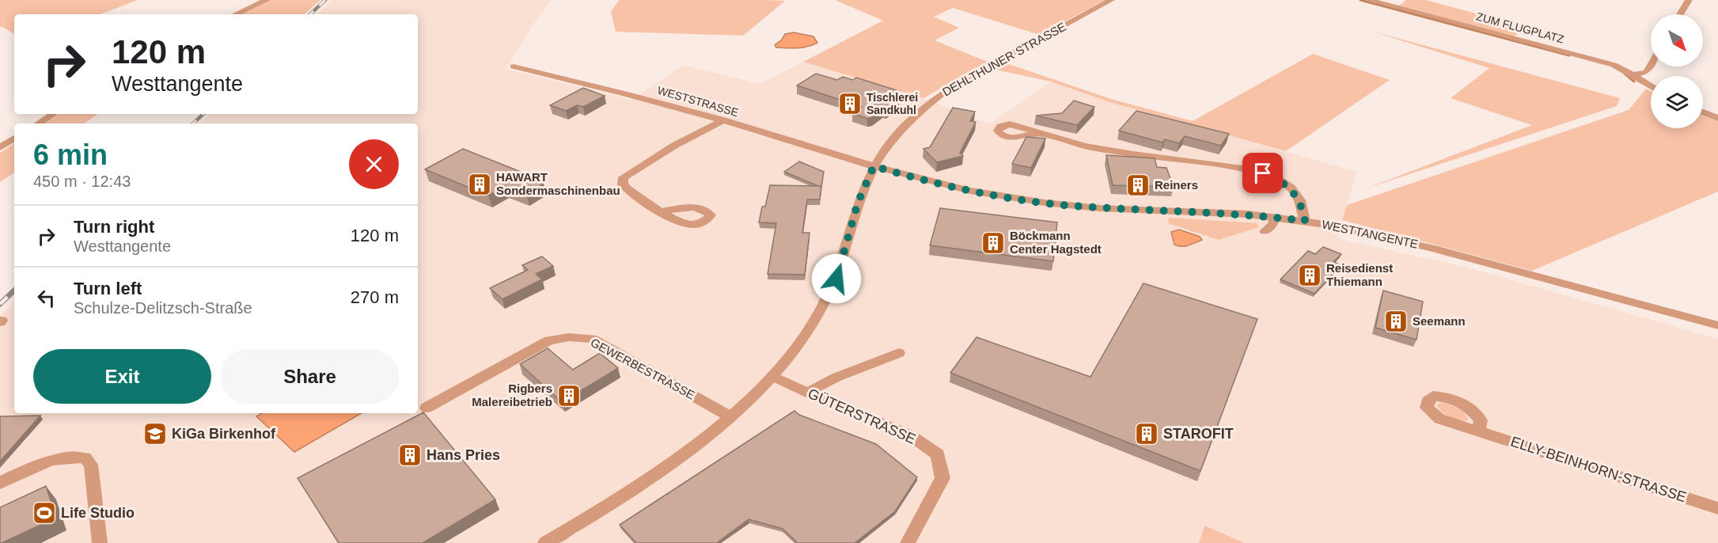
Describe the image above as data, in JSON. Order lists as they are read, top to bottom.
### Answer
{
  "streets": {
    "street": [
      "ZUM FLUGPLATZ",
      "DEHLTHUNER STRASSE",
      "WESTSTRASSE",
      "WESTTANGENTE",
      "GEWERBESTRASSE",
      "GÜTERSTRASSE",
      "ELLY-BEINHORN-STRASSE"
    ]
  },
  "crossings": [
    ["DEHLTHUNER STRASSE", "WESTSTRASSE"],
    ["DEHLTHUNER STRASSE", "WESTTANGENTE"],
    ["DEHLTHUNER STRASSE", "GEWERBESTRASSE"],
    ["DEHLTHUNER STRASSE", "GÜTERSTRASSE"],
    ["WESTSTRASSE", "WESTTANGENTE"]
  ],
  "places": {
    "building": [
      "Tischlerei Sandkuhl",
      "HAWART Sondermaschinenbau",
      "Reiners",
      "Böckmann Center Hagstedt",
      "Reisedienst Thiemann",
      "Seemann",
      "Rigbers Malereibetrieb",
      "STAROFIT",
      "Hans Pries"
    ],
    "school or university": ["KiGa Birkenhof"],
    "sports": ["Life Studio"]
  },
  "north": "bottom right",
  "page": {
    "turn": ["120 m", "Westtangente"],
    "heading": ["6 min", "450 m · 12:43"],
    "list": [
      {
        "name": "Turn right",
        "note": "Westtangente",
        "value": "120 m"
      },
      {
        "name": "Turn left",
        "note": "Schulze-Delitzsch-Straße",
        "value": "270 m"
      }
    ],
    "buttons": ["Exit", "Share"]
  }
}
